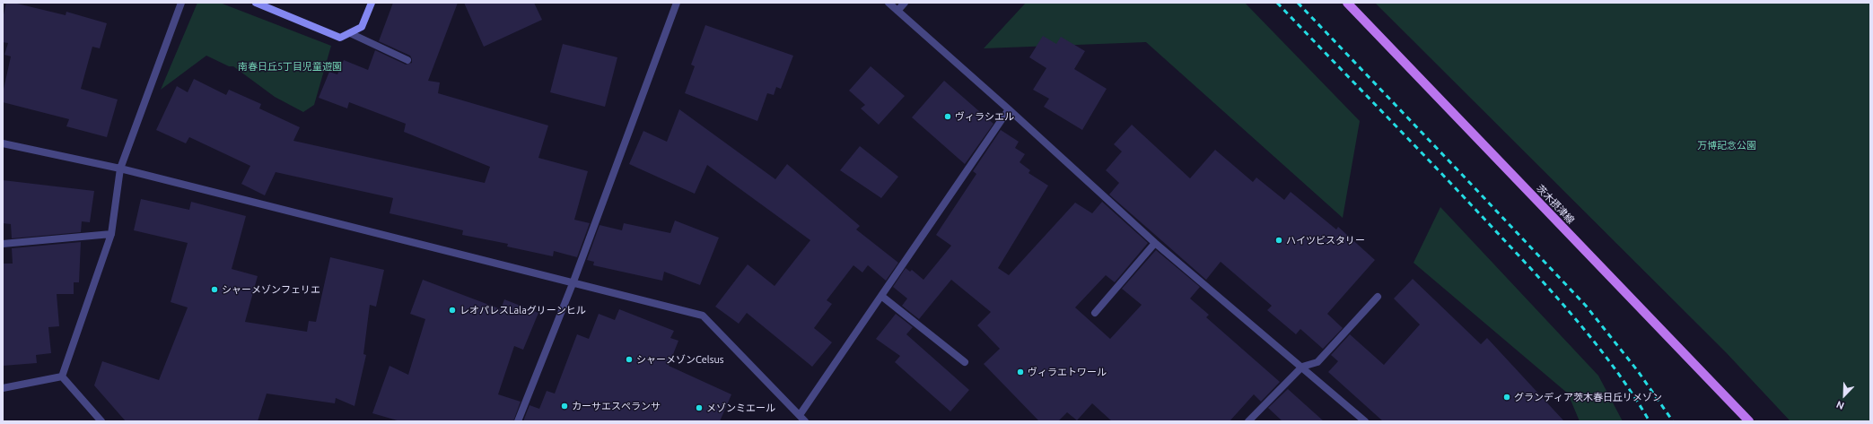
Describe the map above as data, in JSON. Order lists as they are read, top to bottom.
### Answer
{
  "streets": {
    "main road": ["茨木摂津線"]
  },
  "parks": ["南春日丘5丁目児童遊園", "万博記念公園"],
  "places": [
    "ヴィラシエル",
    "ハイツビスタリー",
    "シャーメゾンフェリエ",
    "レオパレスLalaグリーンヒル",
    "シャーメゾンCelsus",
    "ヴィラエトワール",
    "グランディア茨木春日丘リメゾン",
    "カーサエスペランサ",
    "メゾンミエール"
  ],
  "north": "bottom left"
}
